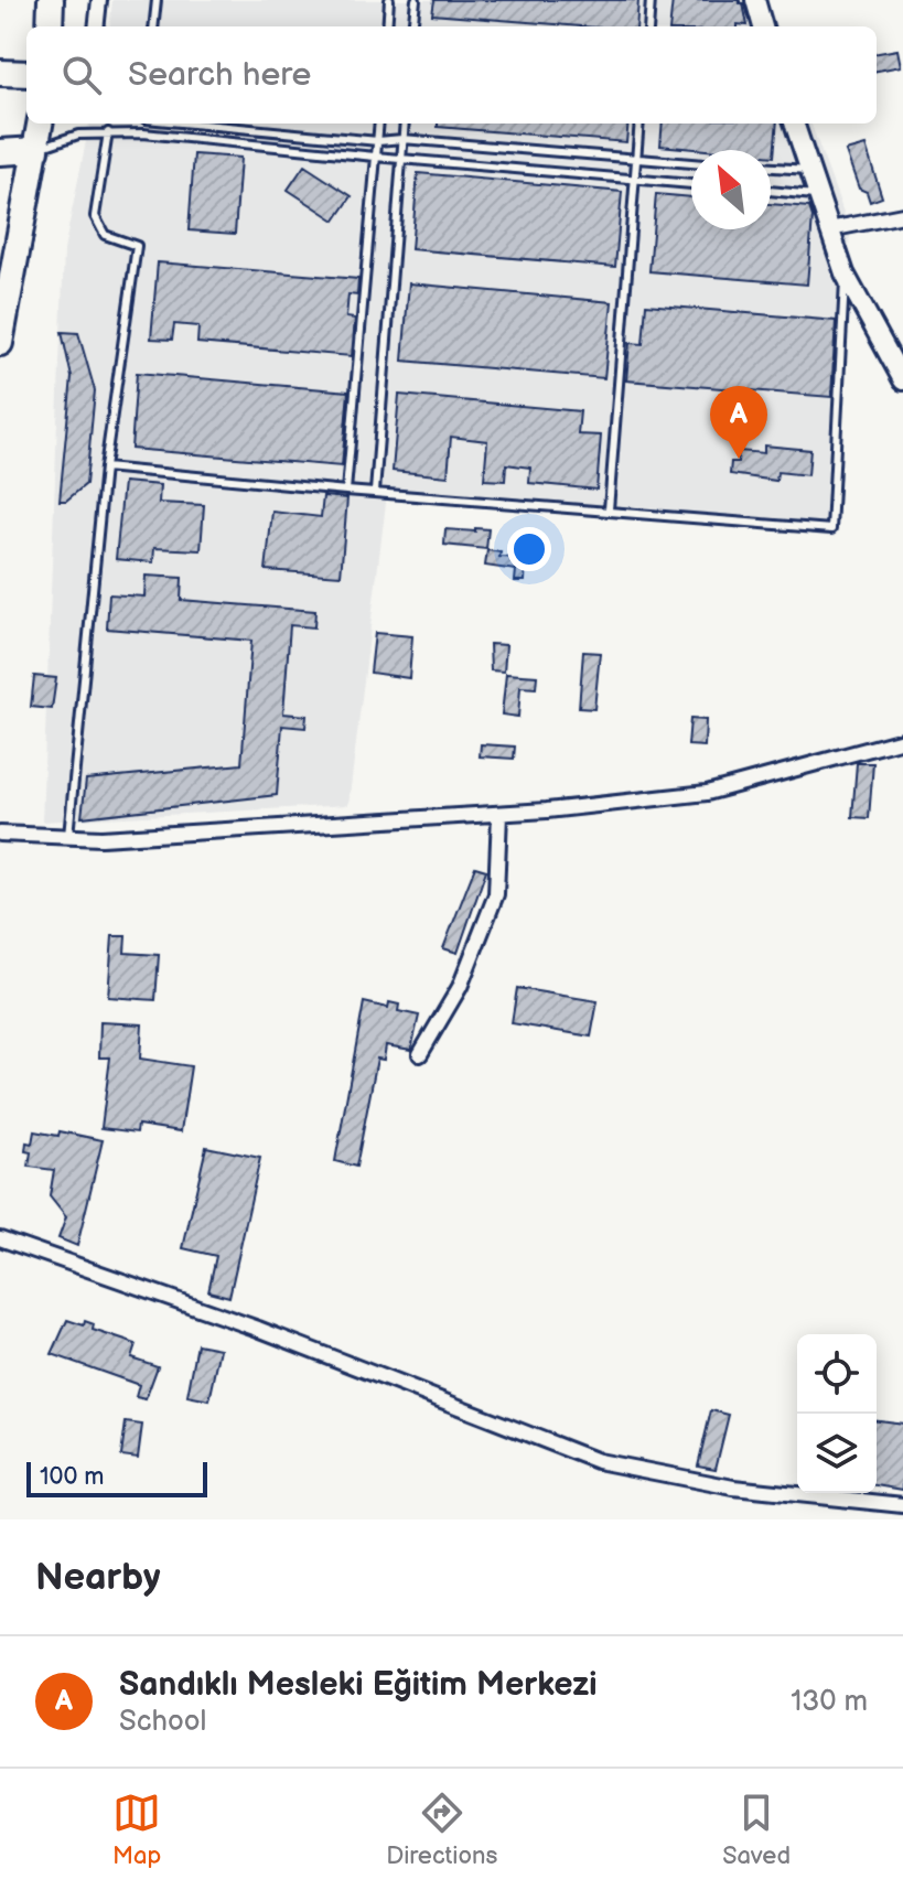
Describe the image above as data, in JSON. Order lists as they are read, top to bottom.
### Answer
{
  "scale_bar": "100 m",
  "north": "top left",
  "page": {
    "search": "Search here",
    "pins": "A",
    "scale": "100 m",
    "heading": "Nearby",
    "list": [
      {
        "mark": "A",
        "name": "Sandıklı Mesleki Eğitim Merkezi",
        "note": "School",
        "value": "130 m"
      }
    ],
    "nav": ["Map", "Directions", "Saved"]
  }
}
